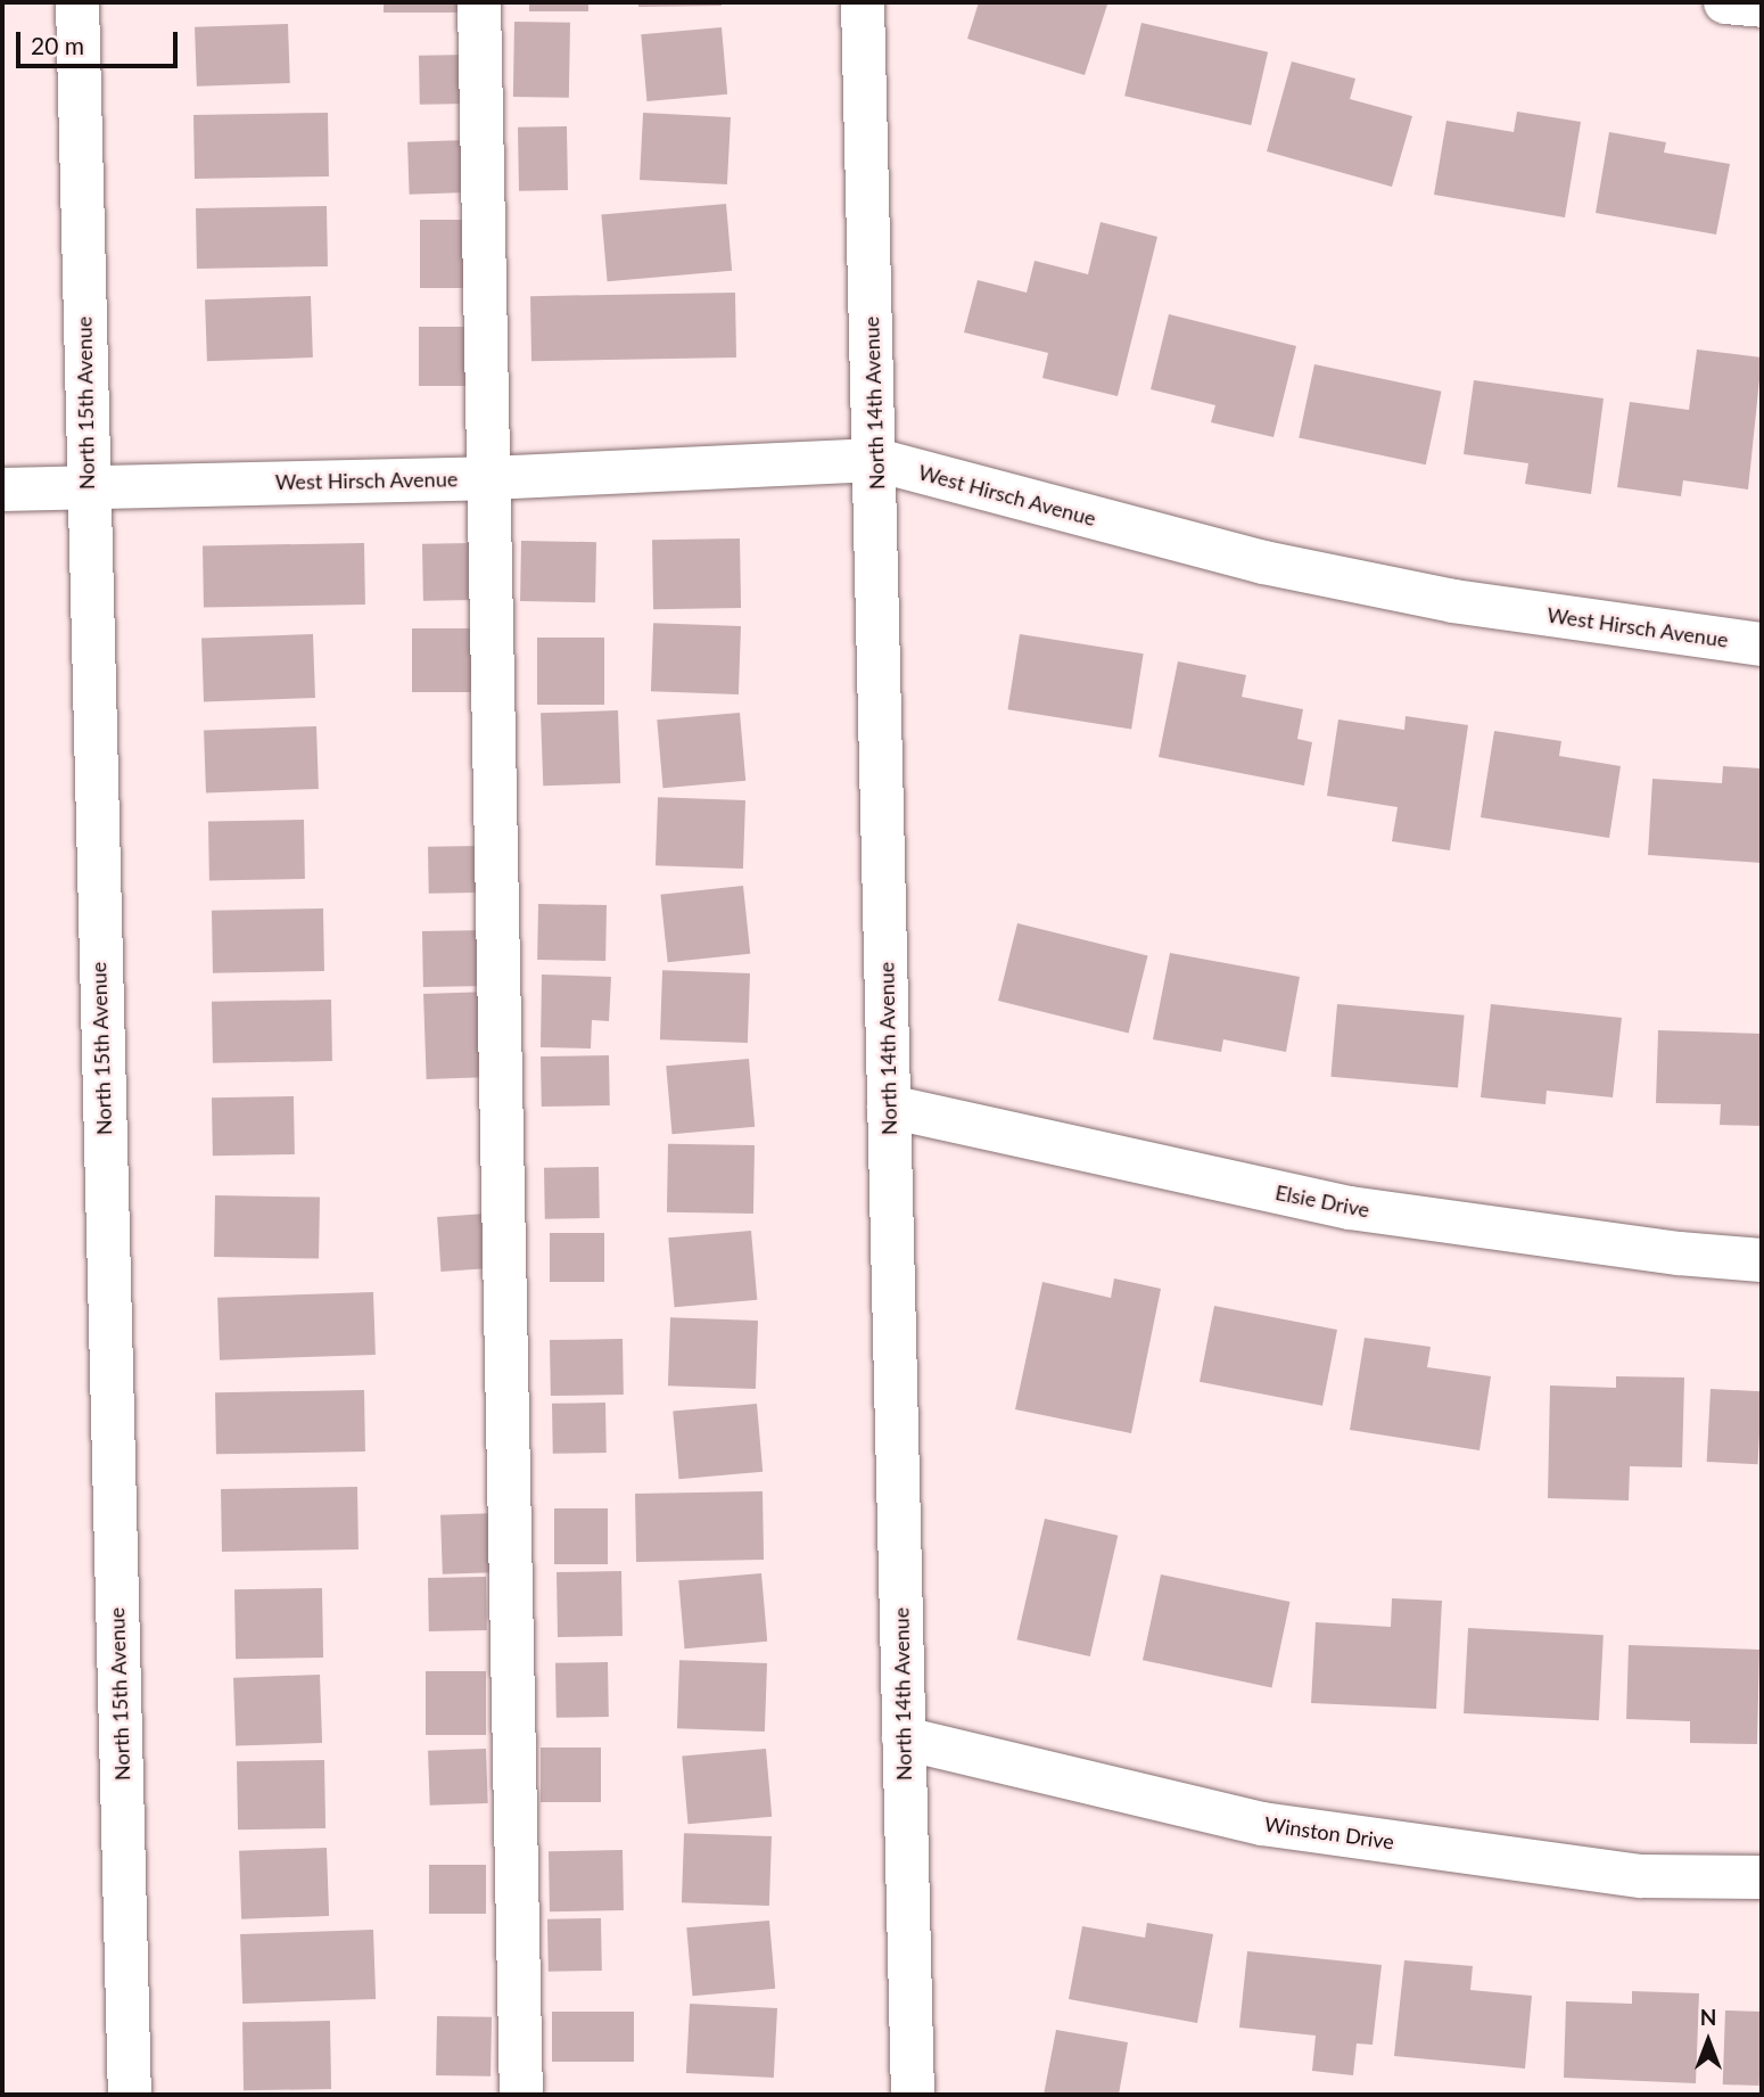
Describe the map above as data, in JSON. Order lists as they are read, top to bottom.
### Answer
{
  "streets": {
    "street": [
      "North 15th Avenue",
      "North 14th Avenue",
      "West Hirsch Avenue",
      "Elsie Drive",
      "Winston Drive"
    ]
  },
  "crossings": [
    ["North 15th Avenue", "West Hirsch Avenue"],
    ["North 14th Avenue", "West Hirsch Avenue"],
    ["North 14th Avenue", "Elsie Drive"],
    ["North 14th Avenue", "Winston Drive"]
  ],
  "scale_bar": "20 m",
  "north": "top"
}
